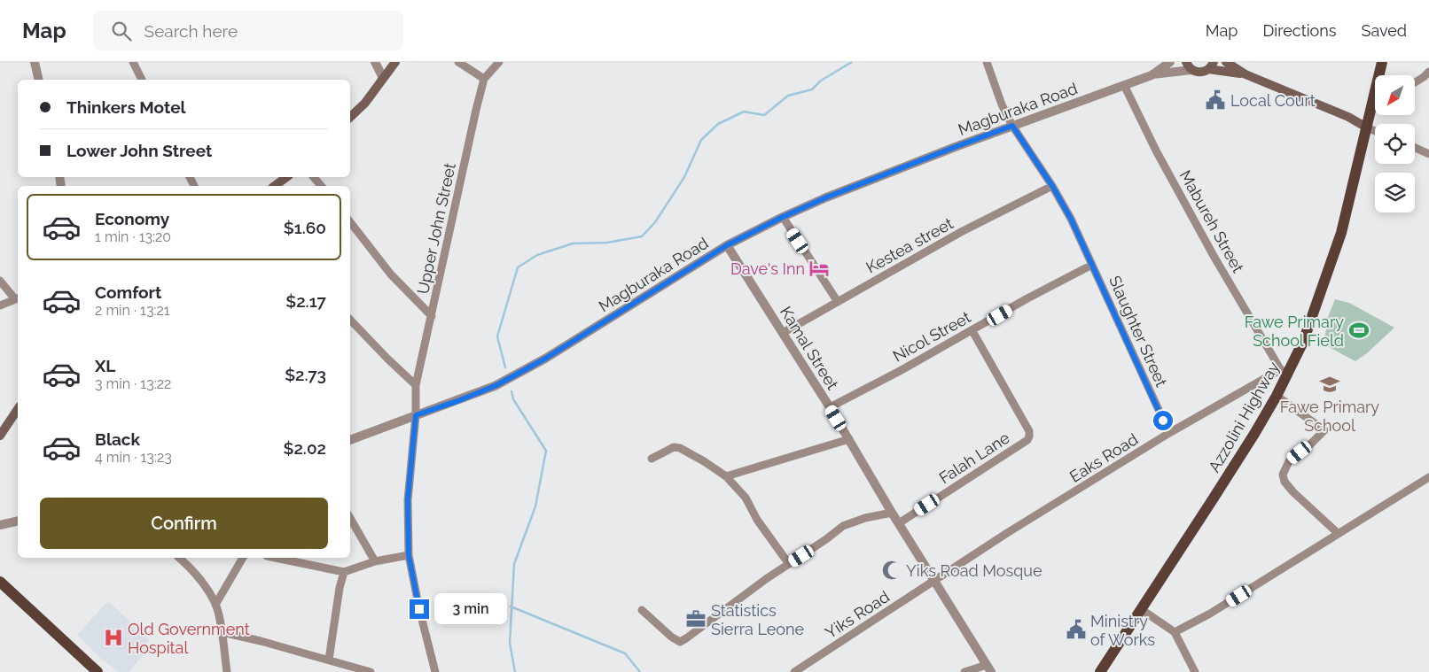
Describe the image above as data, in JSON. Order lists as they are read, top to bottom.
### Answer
{
  "streets": {
    "main road": ["Azzolini Highway"],
    "street": [
      "Magburaka Road",
      "Mabureh Street",
      "Upper John Street",
      "Kestea street",
      "Slaughter Street",
      "Nicol Street",
      "Kamal Street",
      "Falah Lane",
      "Eaks Road",
      "Yiks Road"
    ]
  },
  "crossings": [
    ["Magburaka Road", "Mabureh Street"],
    ["Magburaka Road", "Upper John Street"],
    ["Magburaka Road", "Slaughter Street"],
    ["Magburaka Road", "Kamal Street"],
    ["Mabureh Street", "Azzolini Highway"],
    ["Mabureh Street", "Eaks Road"],
    ["Kestea street", "Slaughter Street"],
    ["Kestea street", "Kamal Street"],
    ["Slaughter Street", "Nicol Street"],
    ["Slaughter Street", "Eaks Road"],
    ["Nicol Street", "Kamal Street"],
    ["Nicol Street", "Falah Lane"],
    ["Kamal Street", "Falah Lane"],
    ["Kamal Street", "Eaks Road"],
    ["Kamal Street", "Yiks Road"],
    ["Azzolini Highway", "Eaks Road"],
    ["Eaks Road", "Yiks Road"]
  ],
  "places": {
    "public building": ["Local Court", "Ministry of Works"],
    "hotel": ["Dave's Inn"],
    "sports": ["Fawe Primary School Field"],
    "school or university": ["Fawe Primary School"],
    "mosque": ["Yiks Road Mosque"],
    "office": ["Statistics Sierra Leone"],
    "hospital": ["Old Government Hospital"]
  },
  "north": "bottom left",
  "page": {
    "header": "Map",
    "search": "Search here",
    "nav": ["Map", "Directions", "Saved"],
    "banner": ["Thinkers Motel", "Lower John Street"],
    "list": [
      {
        "name": "Economy",
        "note": "1 min · 13:20",
        "value": "$1.60"
      },
      {
        "name": "Comfort",
        "note": "2 min · 13:21",
        "value": "$2.17"
      },
      {
        "name": "XL",
        "note": "3 min · 13:22",
        "value": "$2.73"
      },
      {
        "name": "Black",
        "note": "4 min · 13:23",
        "value": "$2.02"
      }
    ],
    "buttons": "Confirm",
    "bubble": "3 min"
  }
}
